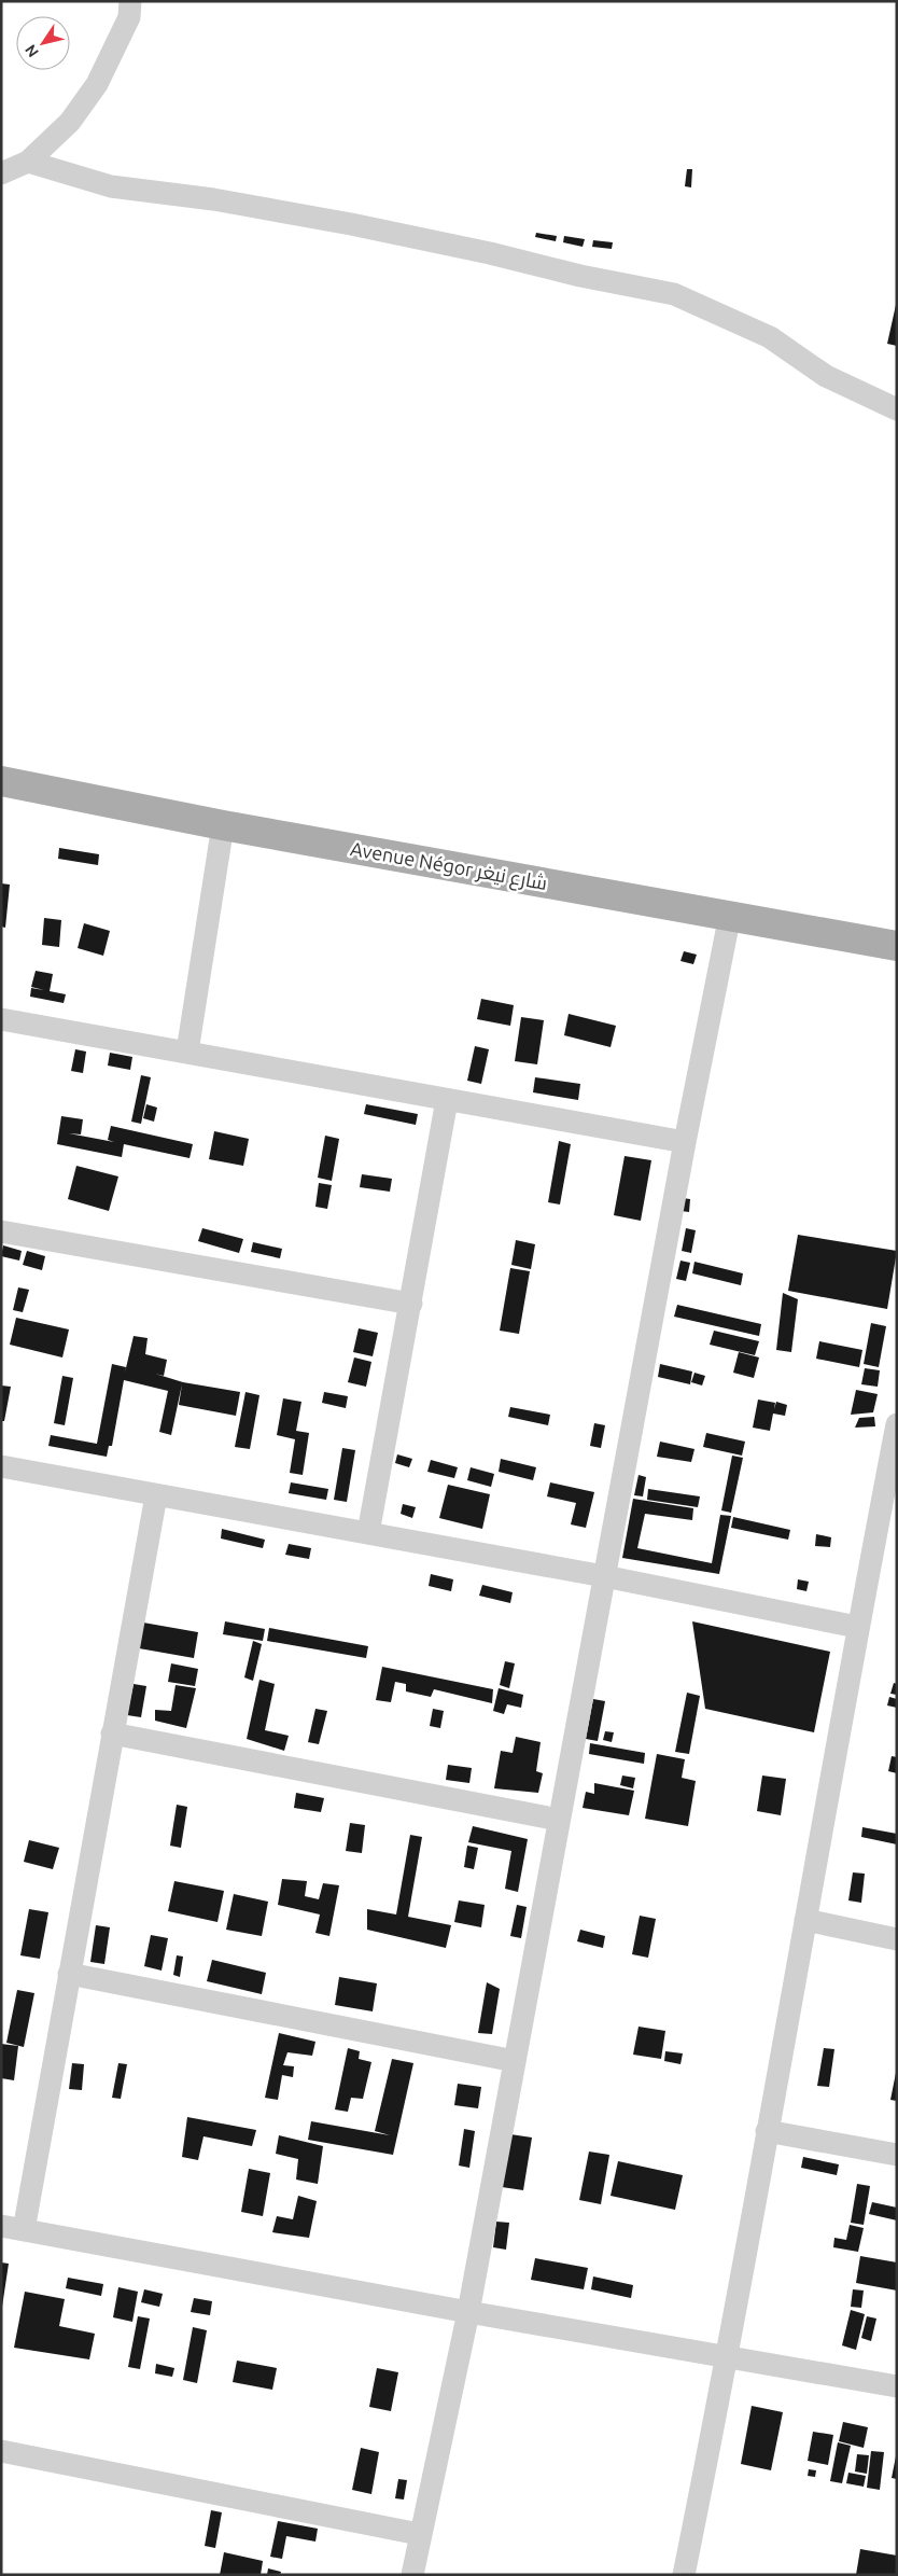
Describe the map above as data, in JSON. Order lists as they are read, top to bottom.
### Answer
{
  "streets": {
    "main road": ["Avenue Négor شارع نيغر"]
  },
  "north": "bottom left"
}
